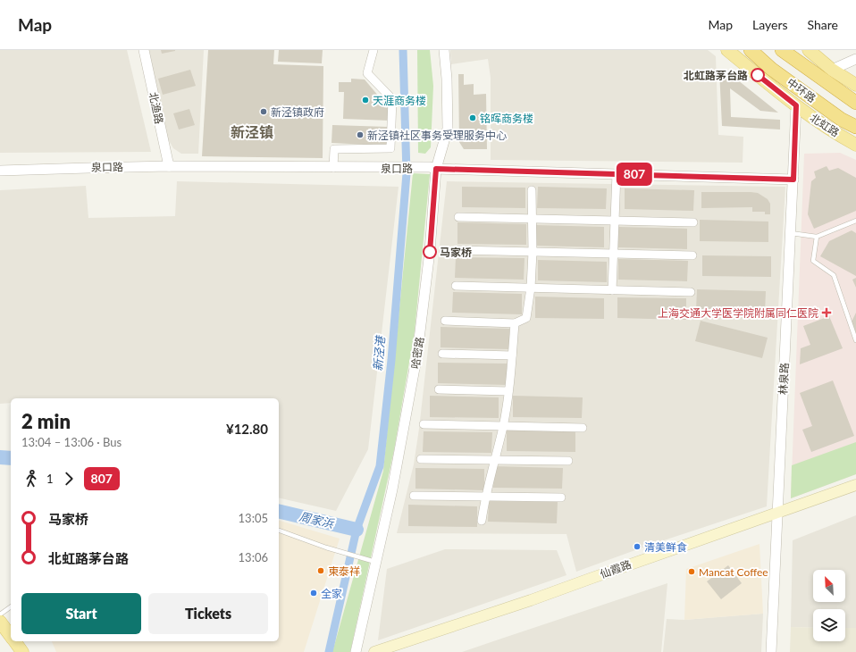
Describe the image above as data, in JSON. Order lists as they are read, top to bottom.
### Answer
{
  "streets": {
    "highway": ["中环路"],
    "main road": ["北虹路", "仙霞路"],
    "street": [
      "北渔路",
      "泉口路",
      "哈密路",
      "林泉路"
    ]
  },
  "crossings": [
    ["北渔路", "泉口路"],
    ["北虹路", "林泉路"],
    ["泉口路", "哈密路"],
    ["泉口路", "林泉路"],
    ["林泉路", "仙霞路"]
  ],
  "districts": ["新泾镇"],
  "water": ["新泾港", "周家浜"],
  "places": {
    "other": [
      "北虹路茅台路",
      "天涯商务楼",
      "新泾镇政府",
      "铭晖商务楼",
      "新泾镇社区事务受理服务中心",
      "马家桥",
      "清美鲜食",
      "東泰祥",
      "Mancat Coffee",
      "全家"
    ],
    "health": ["上海交通大学医学院附属同仁医院"]
  },
  "lines": ["bus line 807"],
  "north": "top left",
  "page": {
    "header": "Map",
    "nav": ["Map", "Layers", "Share"],
    "on_map": "807",
    "heading": ["2 min", "13:04 – 13:06 · Bus", "¥12.80"],
    "legs": ["1", "807"],
    "list": [
      {
        "name": "马家桥",
        "value": "13:05"
      },
      {
        "name": "北虹路茅台路",
        "value": "13:06"
      }
    ],
    "buttons": ["Start", "Tickets"]
  }
}
